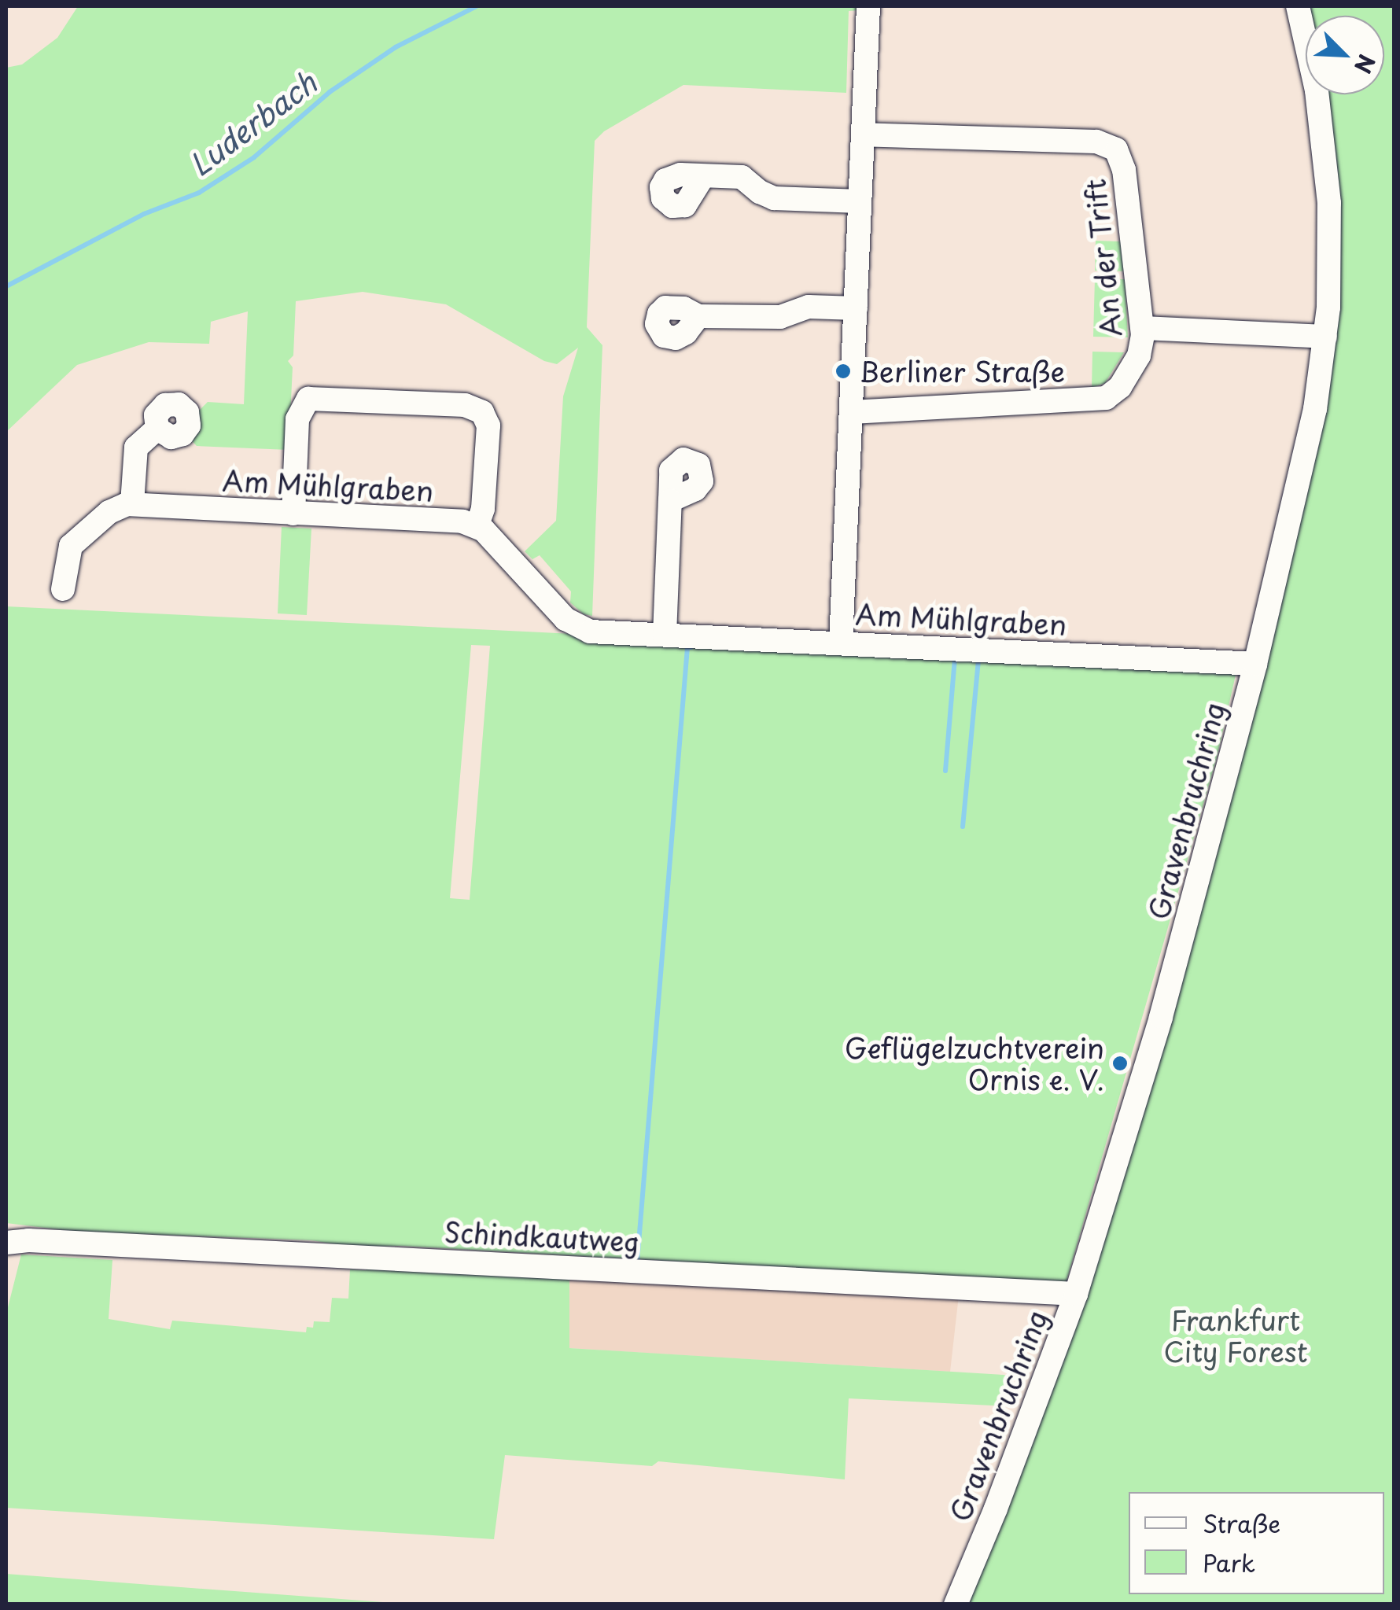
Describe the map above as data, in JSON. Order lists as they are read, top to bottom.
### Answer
{
  "streets": {
    "street": [
      "An der Trift",
      "Am Mühlgraben",
      "Gravenbruchring",
      "Schindkautweg"
    ]
  },
  "crossings": [
    ["Am Mühlgraben", "Gravenbruchring"],
    ["Gravenbruchring", "Schindkautweg"]
  ],
  "water": ["Luderbach"],
  "parks": ["Frankfurt City Forest"],
  "places": ["Berliner Straße", "Geflügelzuchtverein Ornis e. V."],
  "legend": ["Straße", "Park"],
  "north": "bottom right"
}
